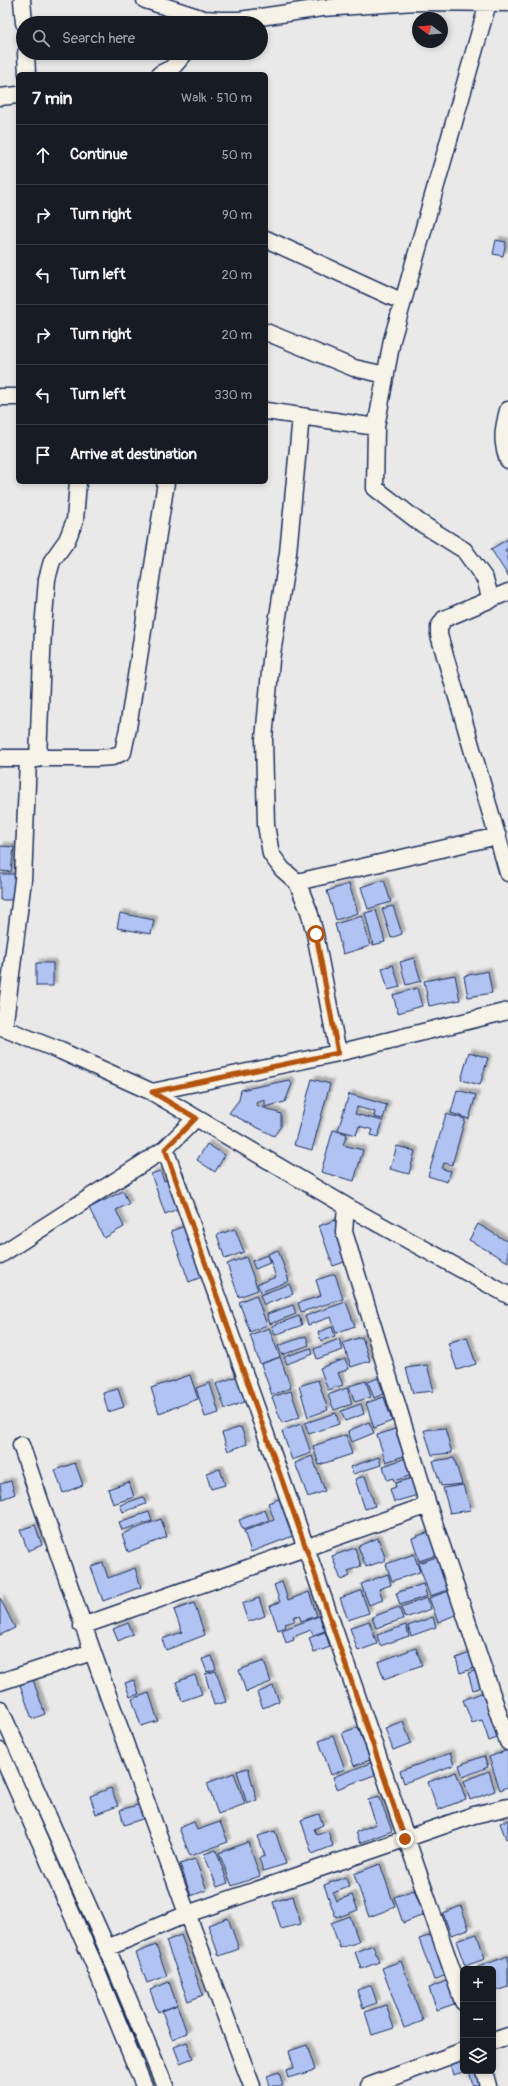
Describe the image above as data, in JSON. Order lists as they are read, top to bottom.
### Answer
{
  "north": "left",
  "page": {
    "search": "Search here",
    "heading": ["7 min", "Walk · 510 m"],
    "list": [
      ["Continue", "50 m"],
      ["Turn right", "90 m"],
      ["Turn left", "20 m"],
      ["Turn right", "20 m"],
      ["Turn left", "330 m"],
      "Arrive at destination"
    ],
    "map_buttons": ["+", "−"]
  }
}
